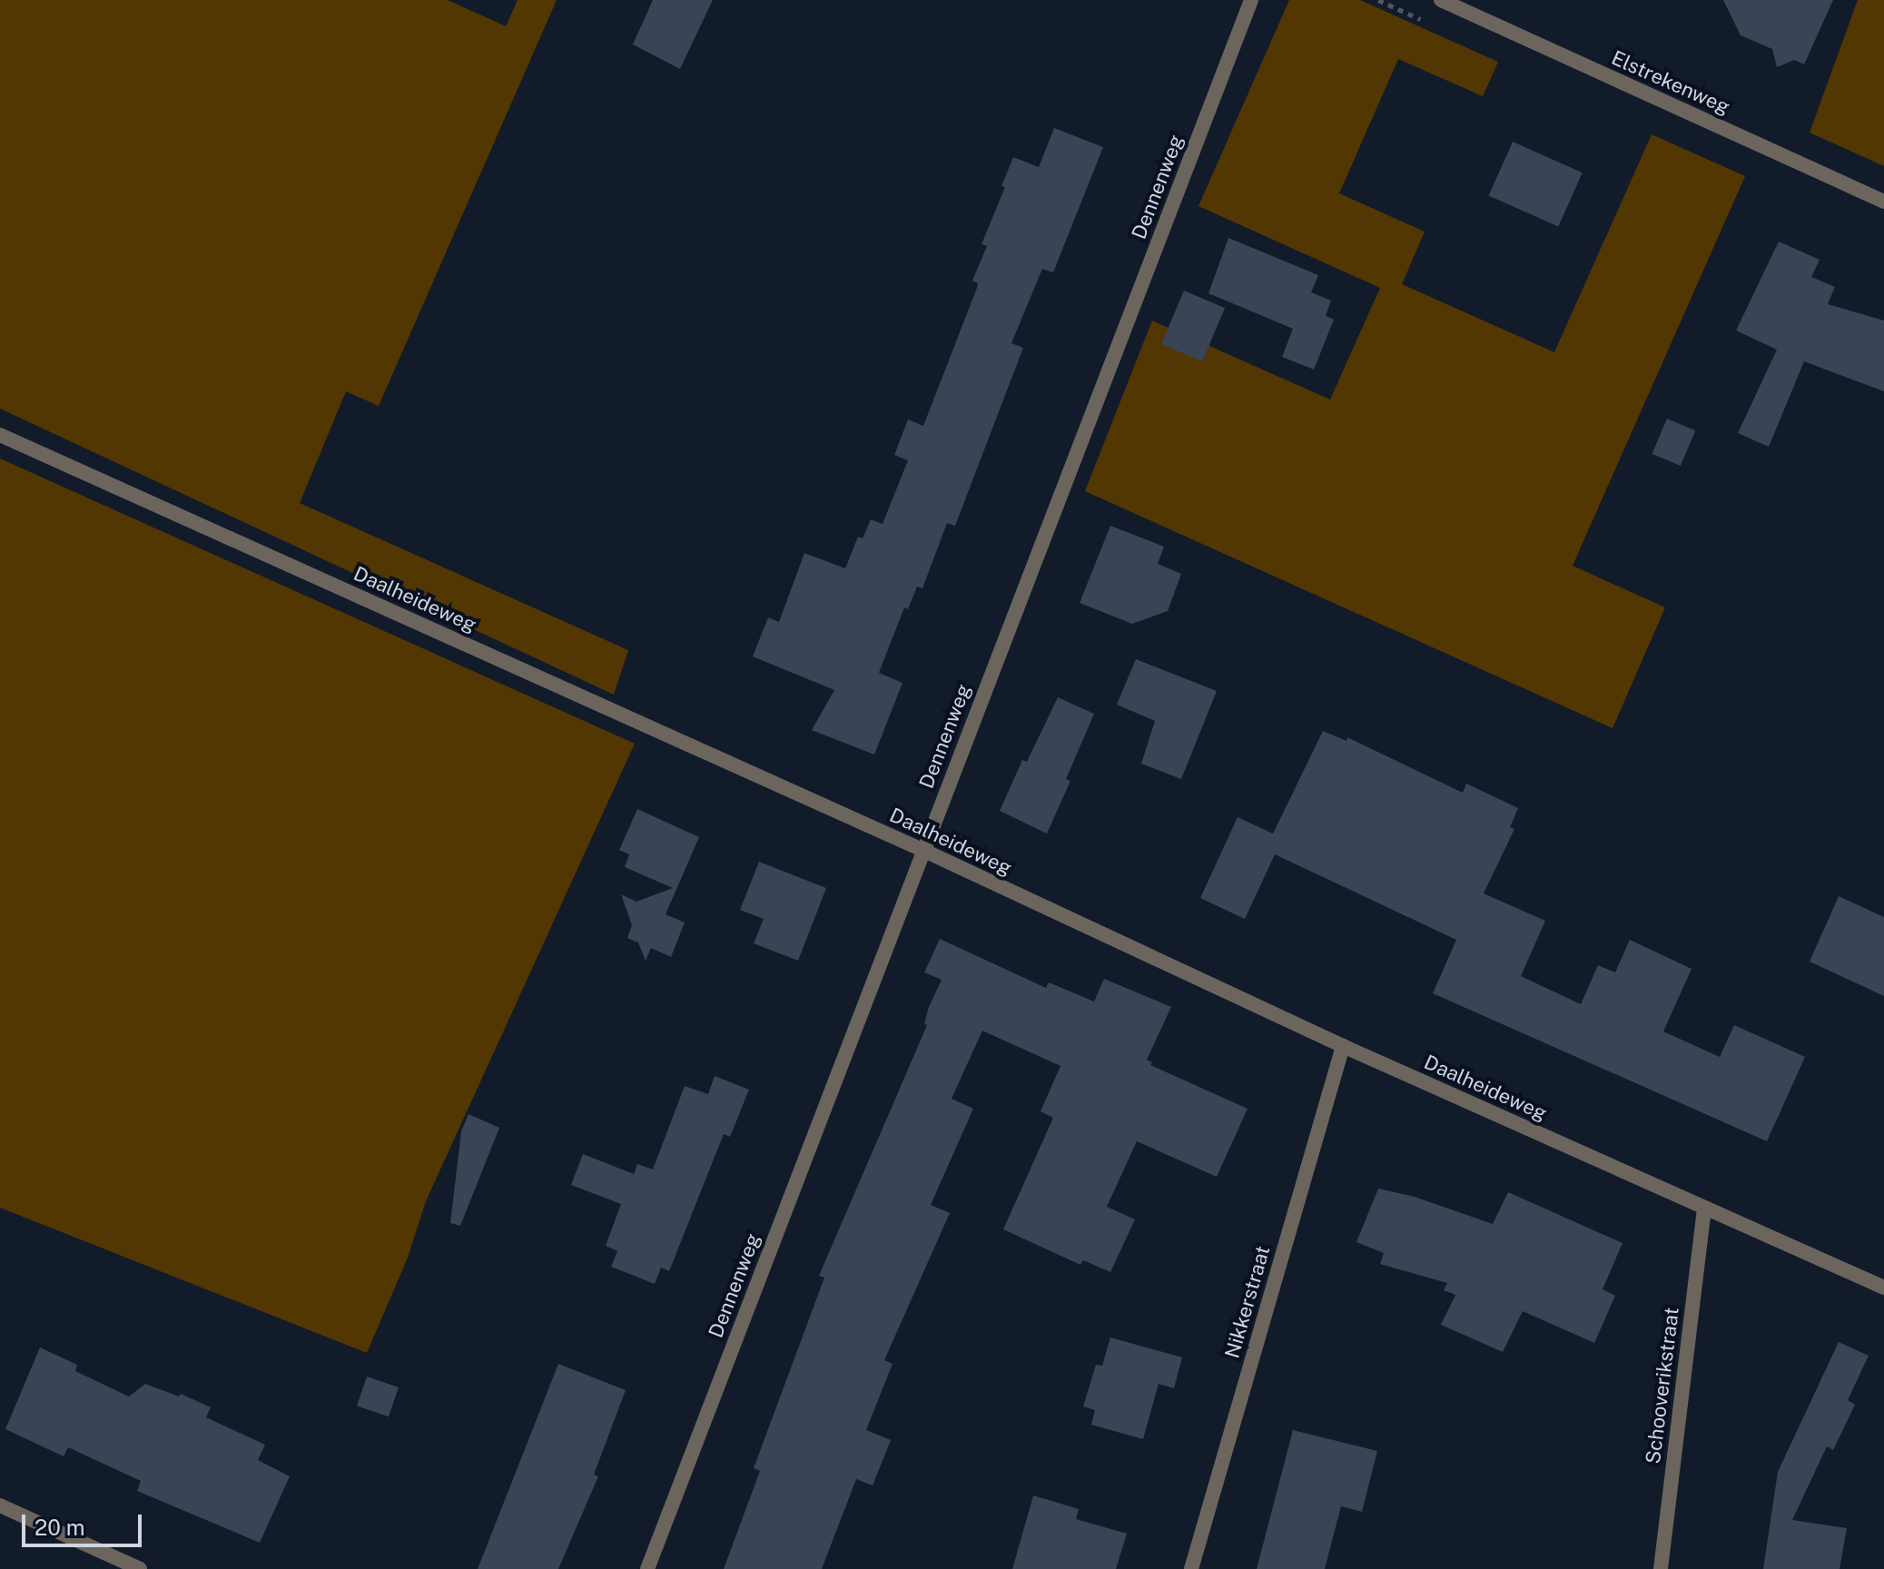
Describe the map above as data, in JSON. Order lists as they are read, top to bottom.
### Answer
{
  "streets": {
    "street": [
      "Elstrekenweg",
      "Dennenweg",
      "Daalheideweg",
      "Nikkerstraat",
      "Schooverikstraat"
    ]
  },
  "crossings": [
    ["Dennenweg", "Daalheideweg"],
    ["Daalheideweg", "Nikkerstraat"],
    ["Daalheideweg", "Schooverikstraat"]
  ],
  "scale_bar": "20 m"
}
